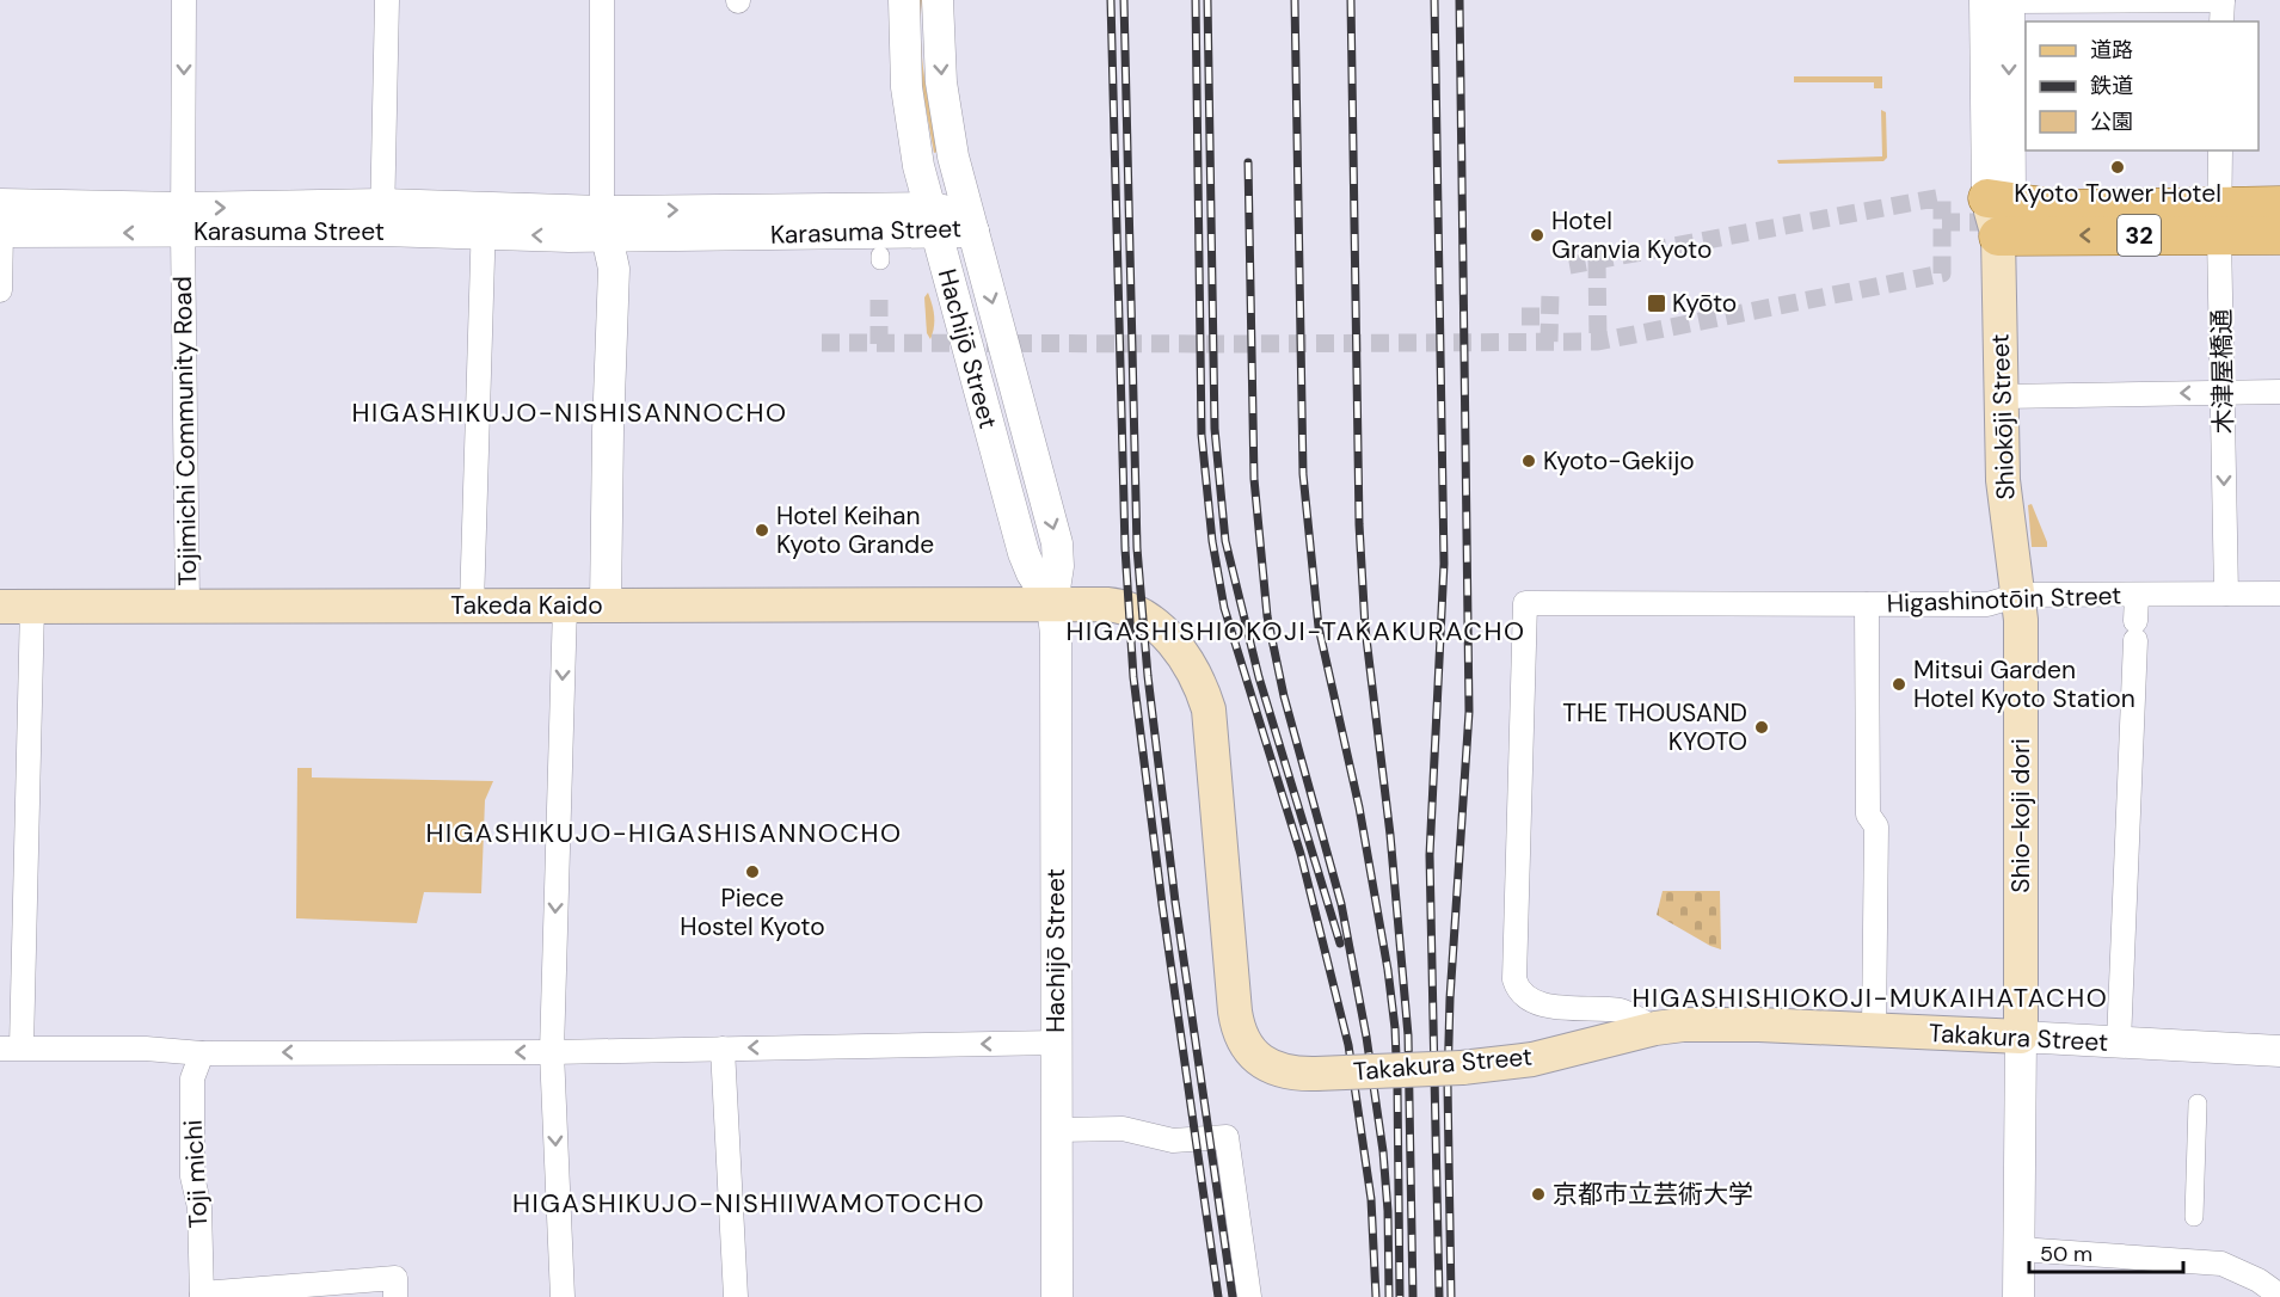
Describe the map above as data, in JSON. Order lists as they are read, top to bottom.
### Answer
{
  "streets": {
    "main road": [
      "32",
      "Shiokōji Street",
      "Takeda Kaido",
      "Shio-koji dori",
      "Takakura Street"
    ],
    "street": [
      "Karasuma Street",
      "Hachijō Street",
      "木津屋橋通",
      "Tojimichi Community Road",
      "Higashinotōin Street",
      "Toji michi"
    ]
  },
  "crossings": [
    ["Karasuma Street", "Hachijō Street"],
    ["Karasuma Street", "Tojimichi Community Road"],
    ["32", "木津屋橋通"],
    ["32", "Shiokōji Street"],
    ["Hachijō Street", "Takeda Kaido"],
    ["Hachijō Street", "Takakura Street"],
    ["木津屋橋通", "Higashinotōin Street"],
    ["Shiokōji Street", "Higashinotōin Street"],
    ["Shiokōji Street", "Shio-koji dori"],
    ["Tojimichi Community Road", "Takeda Kaido"],
    ["Higashinotōin Street", "Shio-koji dori"],
    ["Higashinotōin Street", "Takakura Street"],
    ["Takeda Kaido", "Takakura Street"],
    ["Shio-koji dori", "Takakura Street"]
  ],
  "one_way": ["木津屋橋通"],
  "districts": [
    "HIGASHIKUJO-NISHISANNOCHO",
    "HIGASHISHIOKOJI-TAKAKURACHO",
    "HIGASHIKUJO-HIGASHISANNOCHO",
    "HIGASHISHIOKOJI-MUKAIHATACHO",
    "HIGASHIKUJO-NISHIIWAMOTOCHO"
  ],
  "places": {
    "other": [
      "Kyoto Tower Hotel",
      "Hotel Granvia Kyoto",
      "Kyoto-Gekijo",
      "Hotel Keihan Kyoto Grande",
      "Mitsui Garden Hotel Kyoto Station",
      "THE THOUSAND KYOTO",
      "Piece Hostel Kyoto",
      "京都市立芸術大学"
    ],
    "transit": ["Kyōto"]
  },
  "legend": ["道路", "鉄道", "公園"],
  "scale_bar": "50 m"
}
